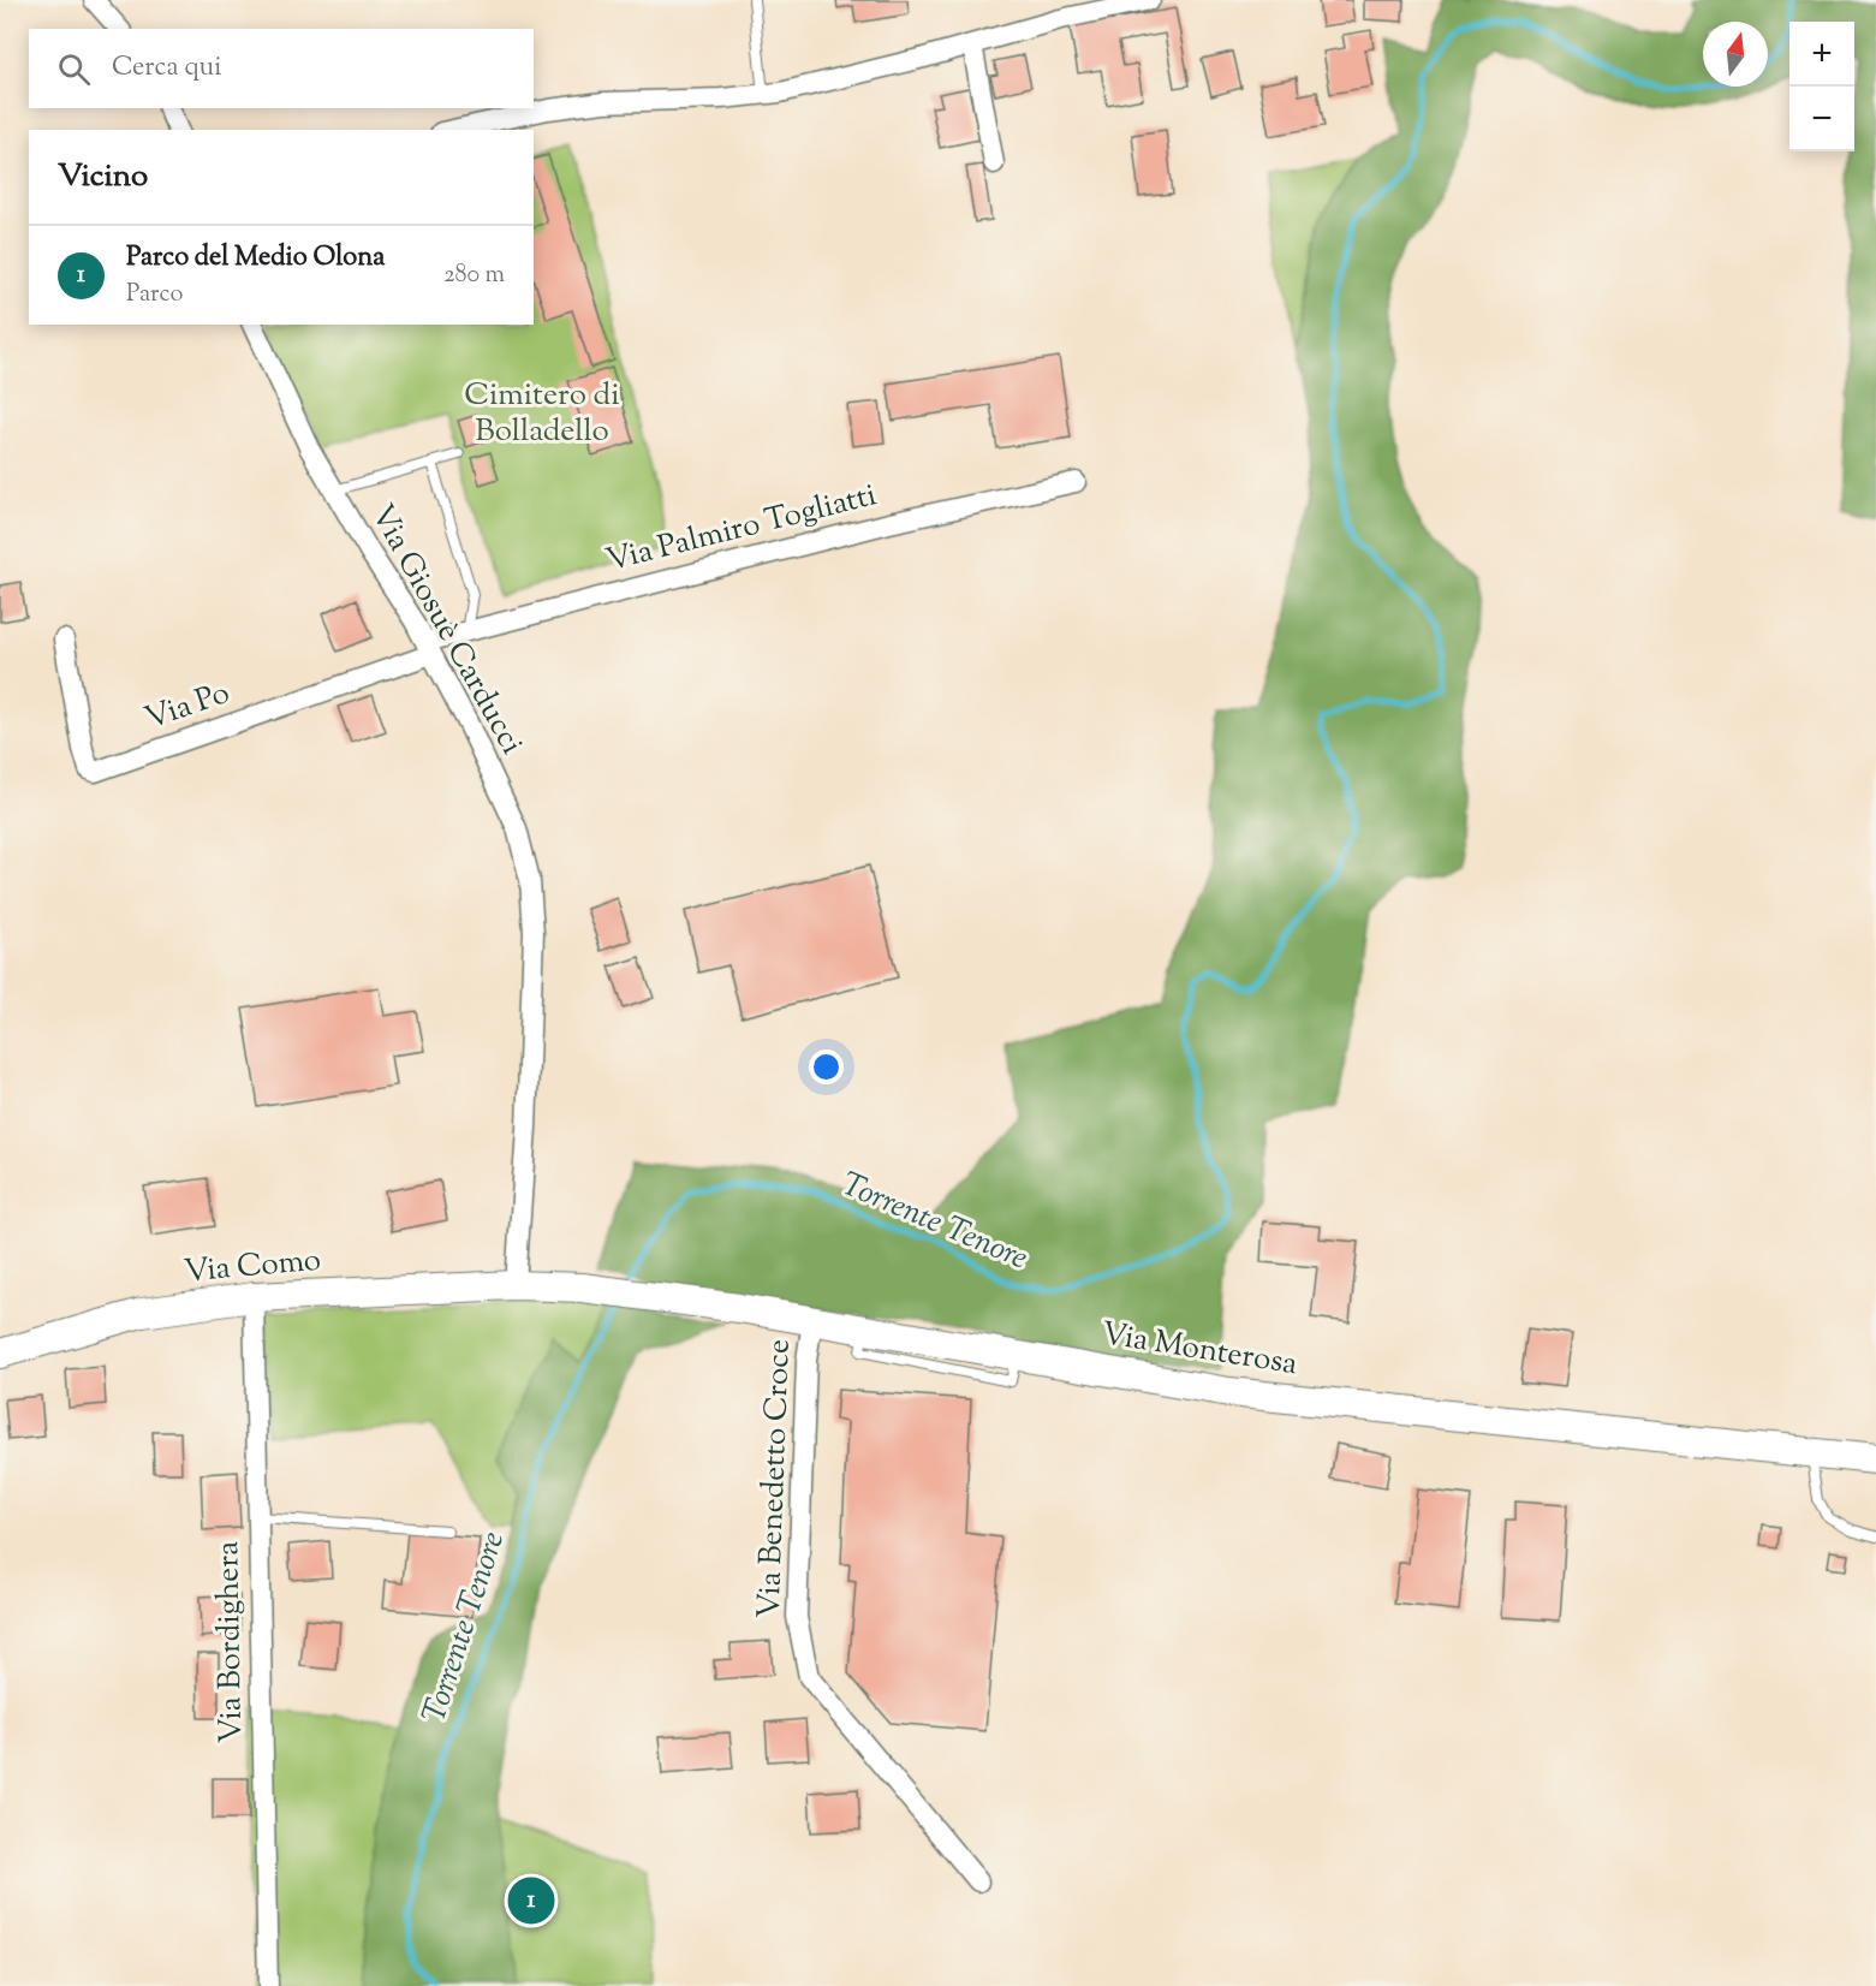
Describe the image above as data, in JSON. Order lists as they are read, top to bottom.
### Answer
{
  "streets": {
    "main road": ["Via Como", "Via Monterosa"],
    "street": [
      "Via Palmiro Togliatti",
      "Via Giosuè Carducci",
      "Via Po",
      "Via Benedetto Croce",
      "Via Bordighera"
    ]
  },
  "crossings": [
    ["Via Palmiro Togliatti", "Via Giosuè Carducci"],
    ["Via Palmiro Togliatti", "Via Po"],
    ["Via Giosuè Carducci", "Via Po"],
    ["Via Giosuè Carducci", "Via Como"],
    ["Via Giosuè Carducci", "Via Monterosa"],
    ["Via Como", "Via Monterosa"],
    ["Via Como", "Via Bordighera"],
    ["Via Monterosa", "Via Benedetto Croce"]
  ],
  "water": ["Torrente Tenore"],
  "parks": ["Cimitero di Bolladello"],
  "north": "top",
  "page": {
    "map_buttons": ["+", "−"],
    "search": "Cerca qui",
    "heading": "Vicino",
    "list": [
      {
        "mark": "1",
        "name": "Parco del Medio Olona",
        "note": "Parco",
        "value": "280 m"
      }
    ],
    "pins": "1"
  }
}
